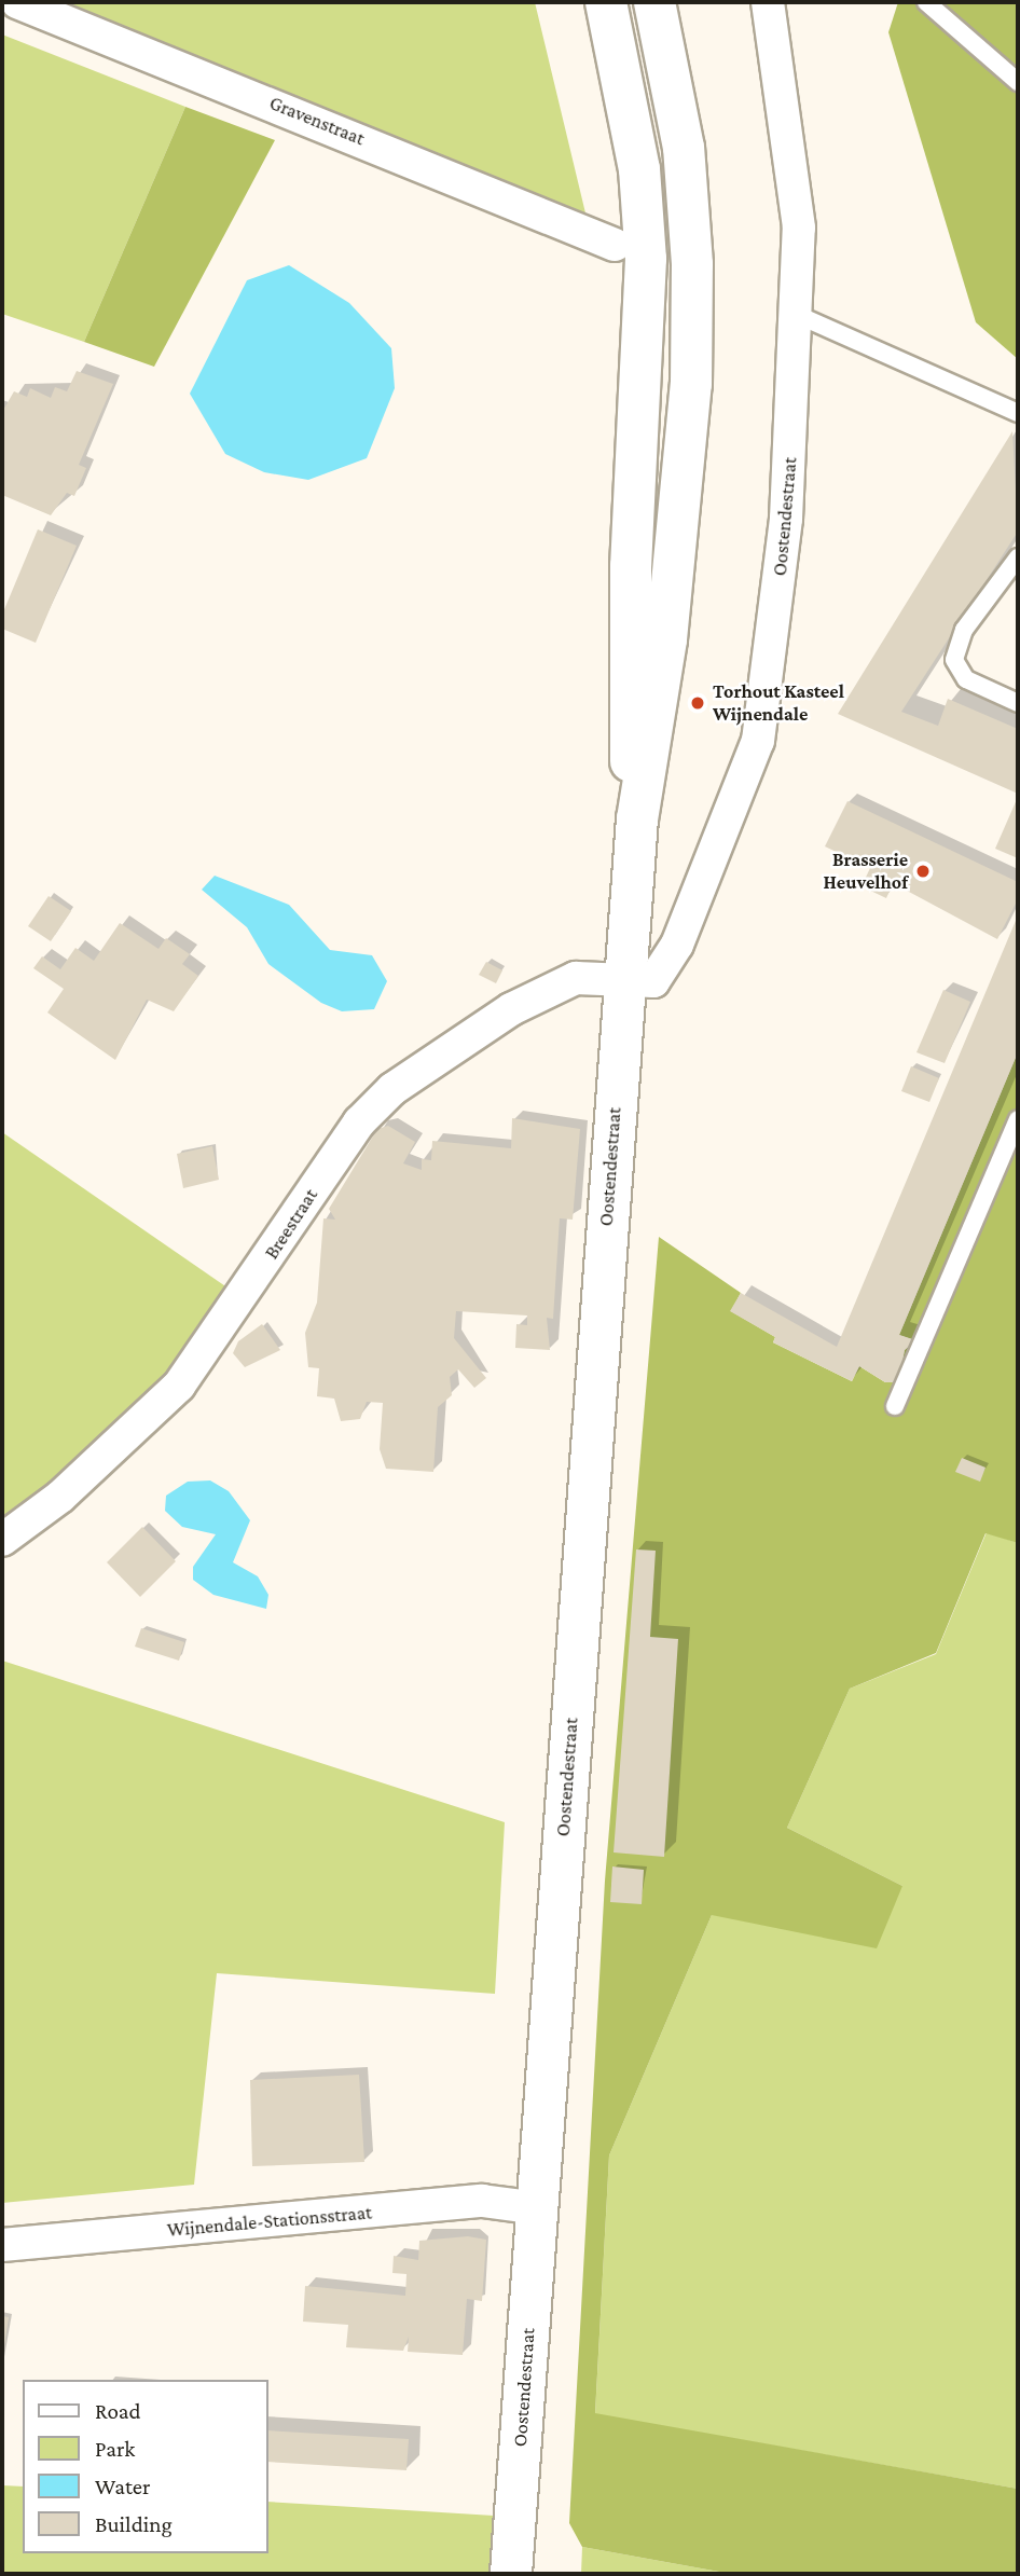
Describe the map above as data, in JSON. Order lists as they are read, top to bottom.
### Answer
{
  "streets": {
    "main road": ["Oostendestraat"],
    "street": ["Gravenstraat", "Breestraat", "Wijnendale-Stationsstraat"]
  },
  "crossings": [
    ["Oostendestraat", "Breestraat"],
    ["Oostendestraat", "Wijnendale-Stationsstraat"]
  ],
  "places": ["Torhout Kasteel Wijnendale", "Brasserie Heuvelhof"],
  "legend": [
    "Road",
    "Park",
    "Water",
    "Building"
  ]
}
